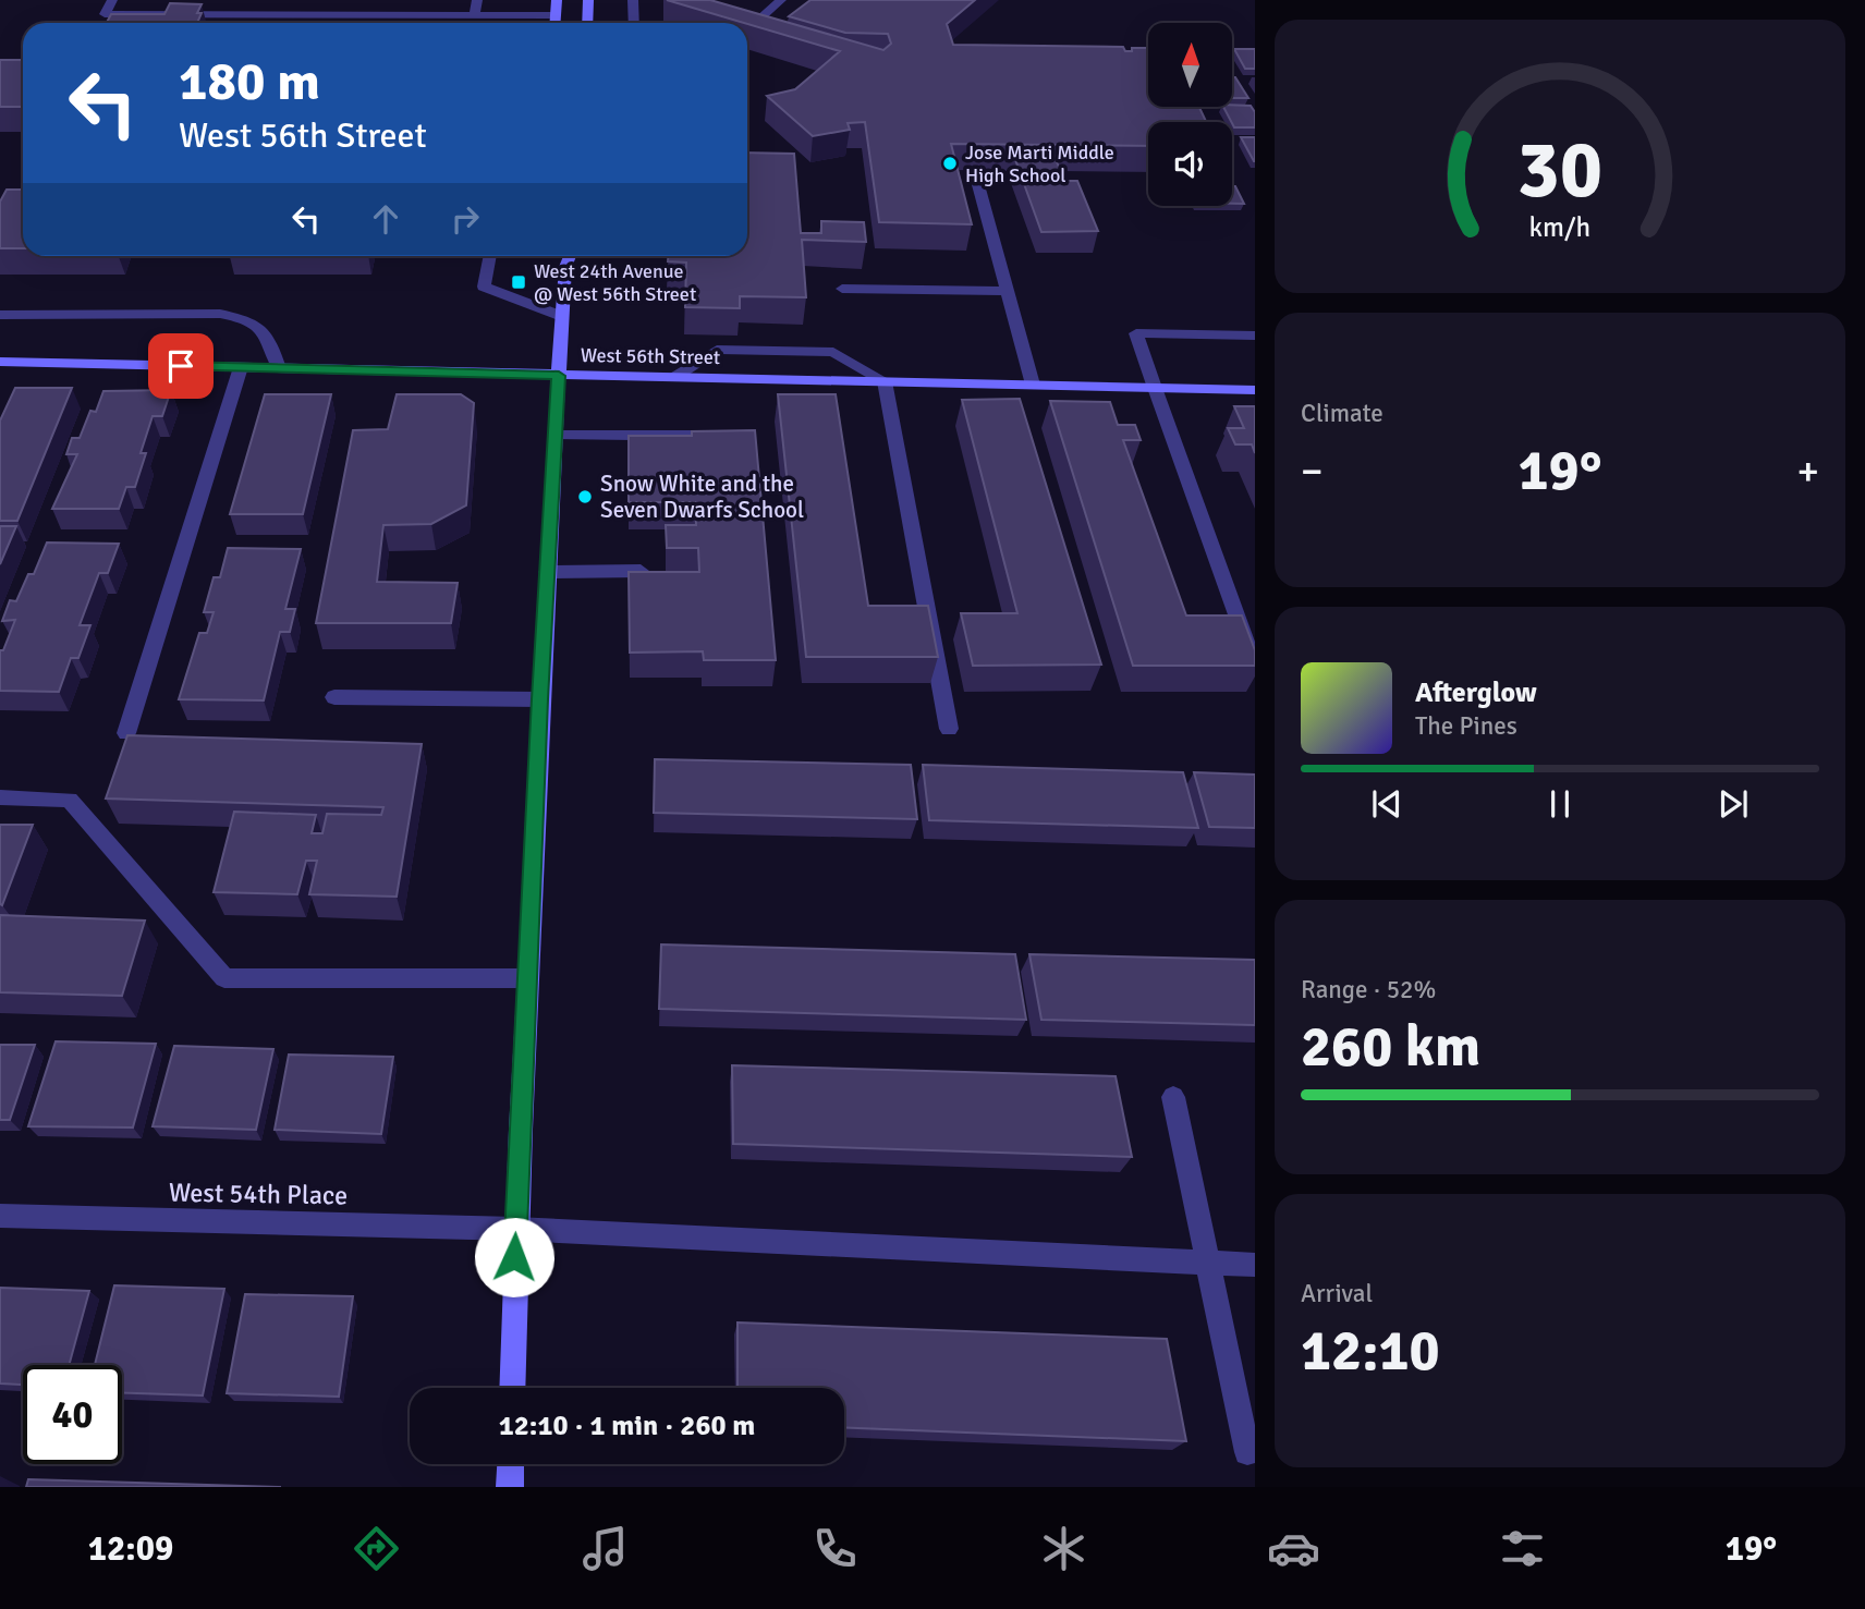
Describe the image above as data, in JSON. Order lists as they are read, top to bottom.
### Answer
{
  "streets": {
    "street": ["West 56th Street", "West 54th Place"]
  },
  "places": {
    "other": ["Jose Marti Middle High School", "Snow White and the Seven Dwarfs School"],
    "transit": ["West 24th Avenue @ West 56th Street"]
  },
  "north": "top",
  "page": {
    "turn": ["180 m", "West 56th Street"],
    "tile": [
      "Climate",
      ["Range · 52%", "260 km"],
      ["Arrival", "12:10"]
    ],
    "heat": ["−", "19°", "+"],
    "song": ["Afterglow", "The Pines"],
    "limit": "40",
    "trip": "12:10 · 1 min · 260 m",
    "tabs": ["12:09", "19°"],
    "gauge": ["30", "km/h"]
  }
}
